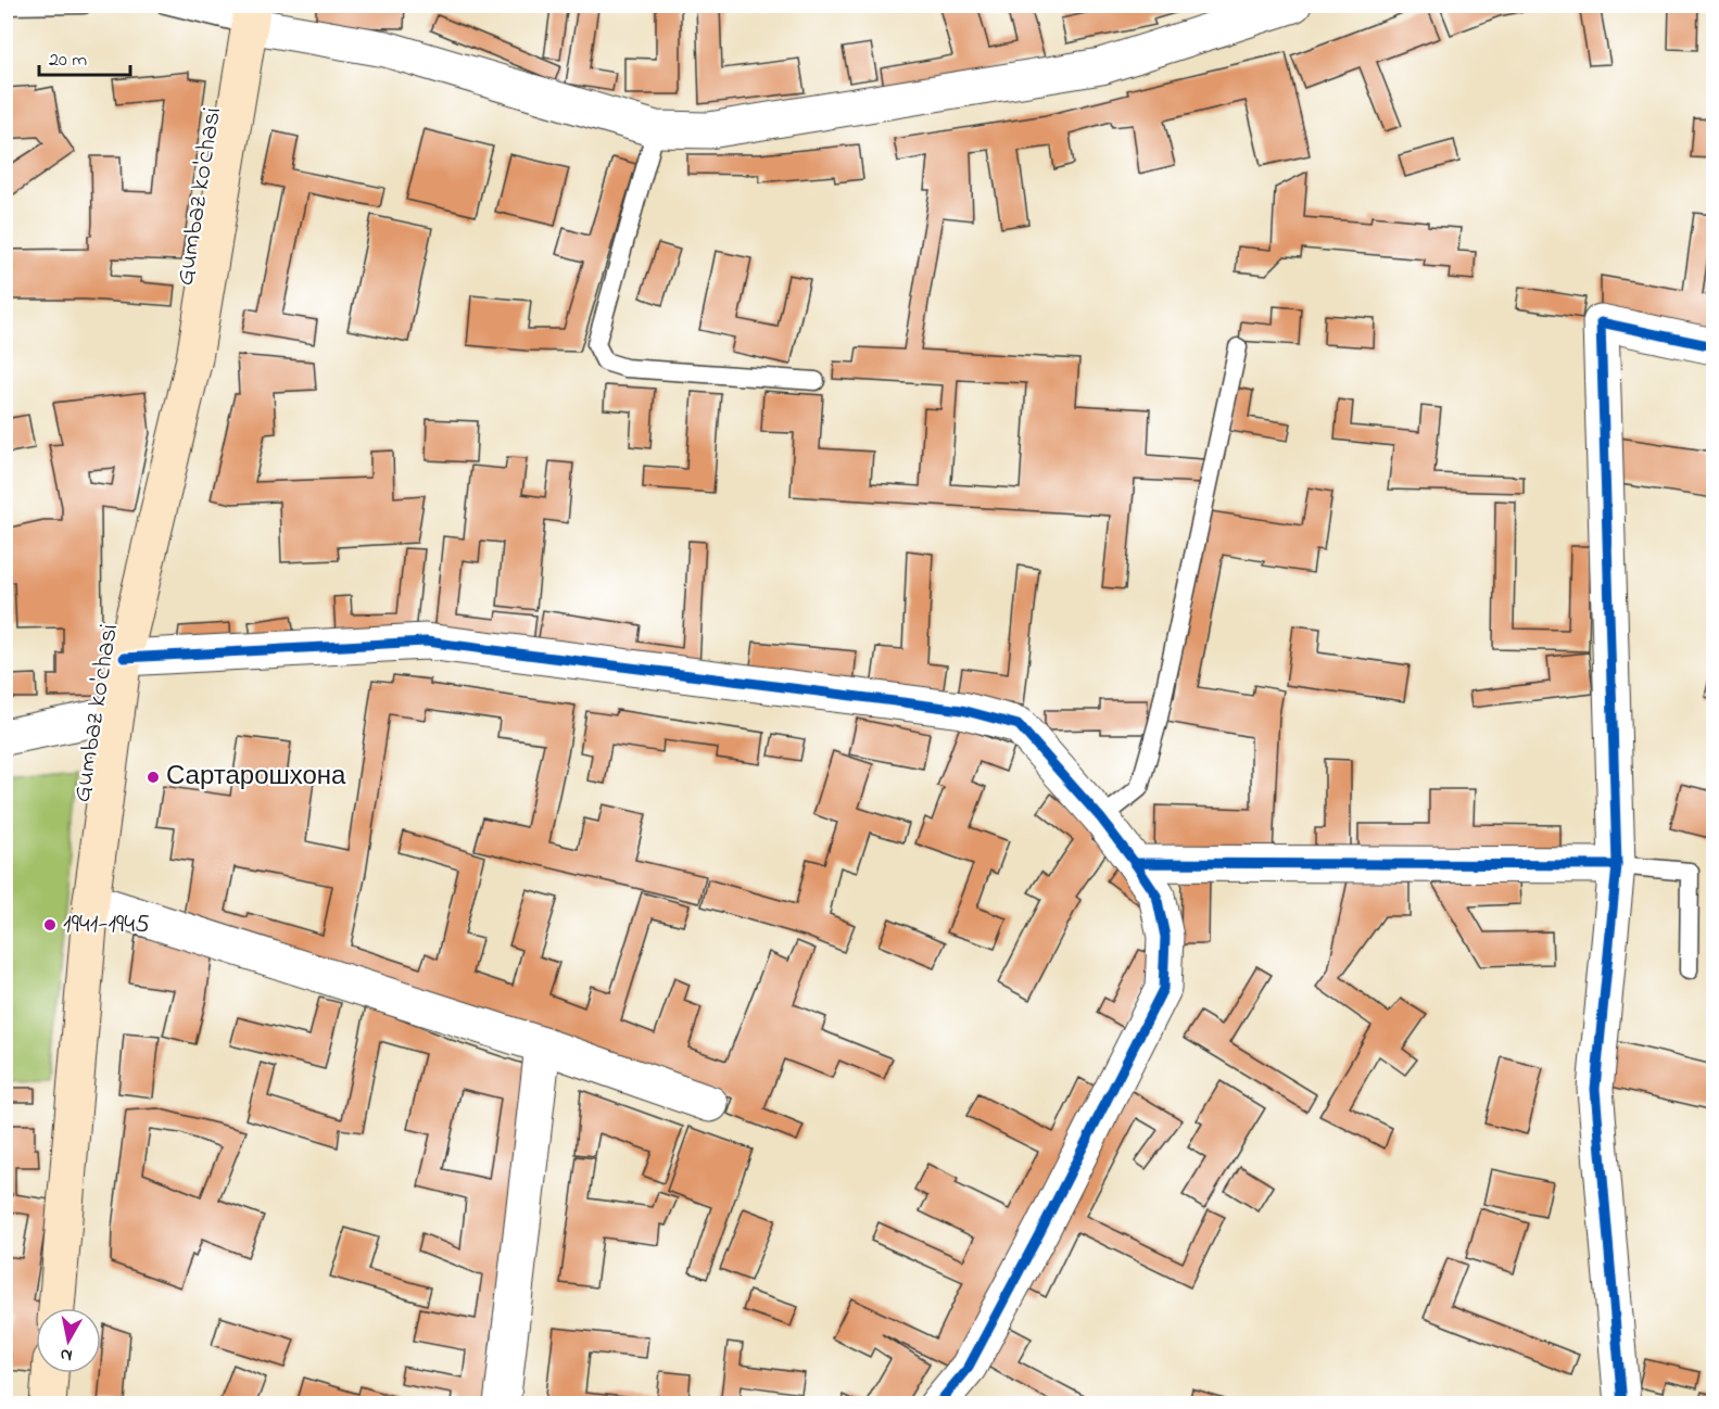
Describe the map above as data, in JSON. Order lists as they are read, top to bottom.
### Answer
{
  "streets": {
    "main road": ["Gumbaz ko'chasi"]
  },
  "places": ["Сартарошхона", "1941-1945"],
  "scale_bar": "20 m",
  "north": "bottom"
}
